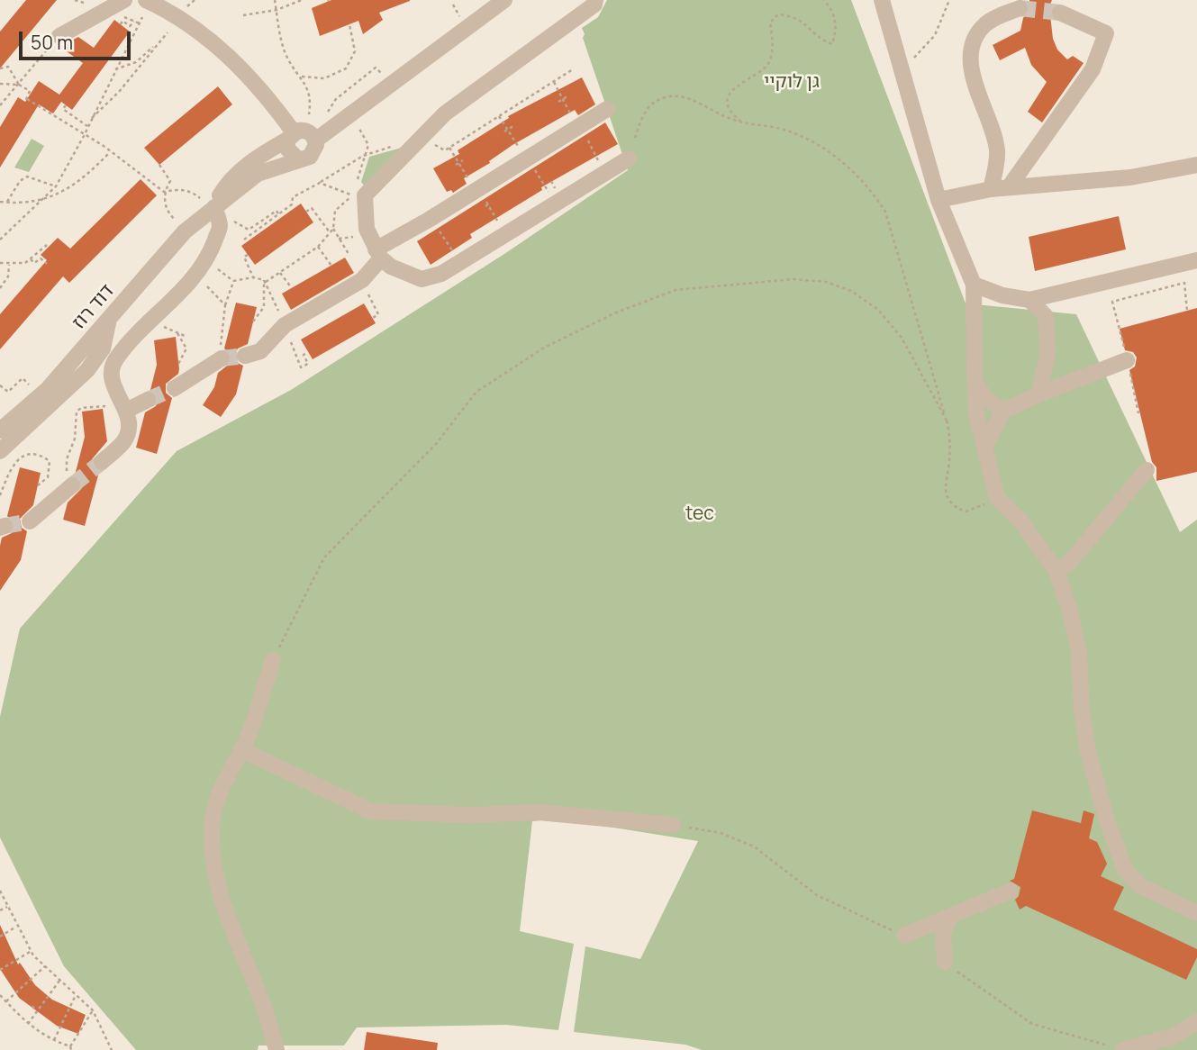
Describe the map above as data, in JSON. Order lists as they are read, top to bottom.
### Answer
{
  "streets": {
    "street": ["דוד רוז"]
  },
  "parks": ["גן לוקיי", "tec"],
  "scale_bar": "50 m"
}
